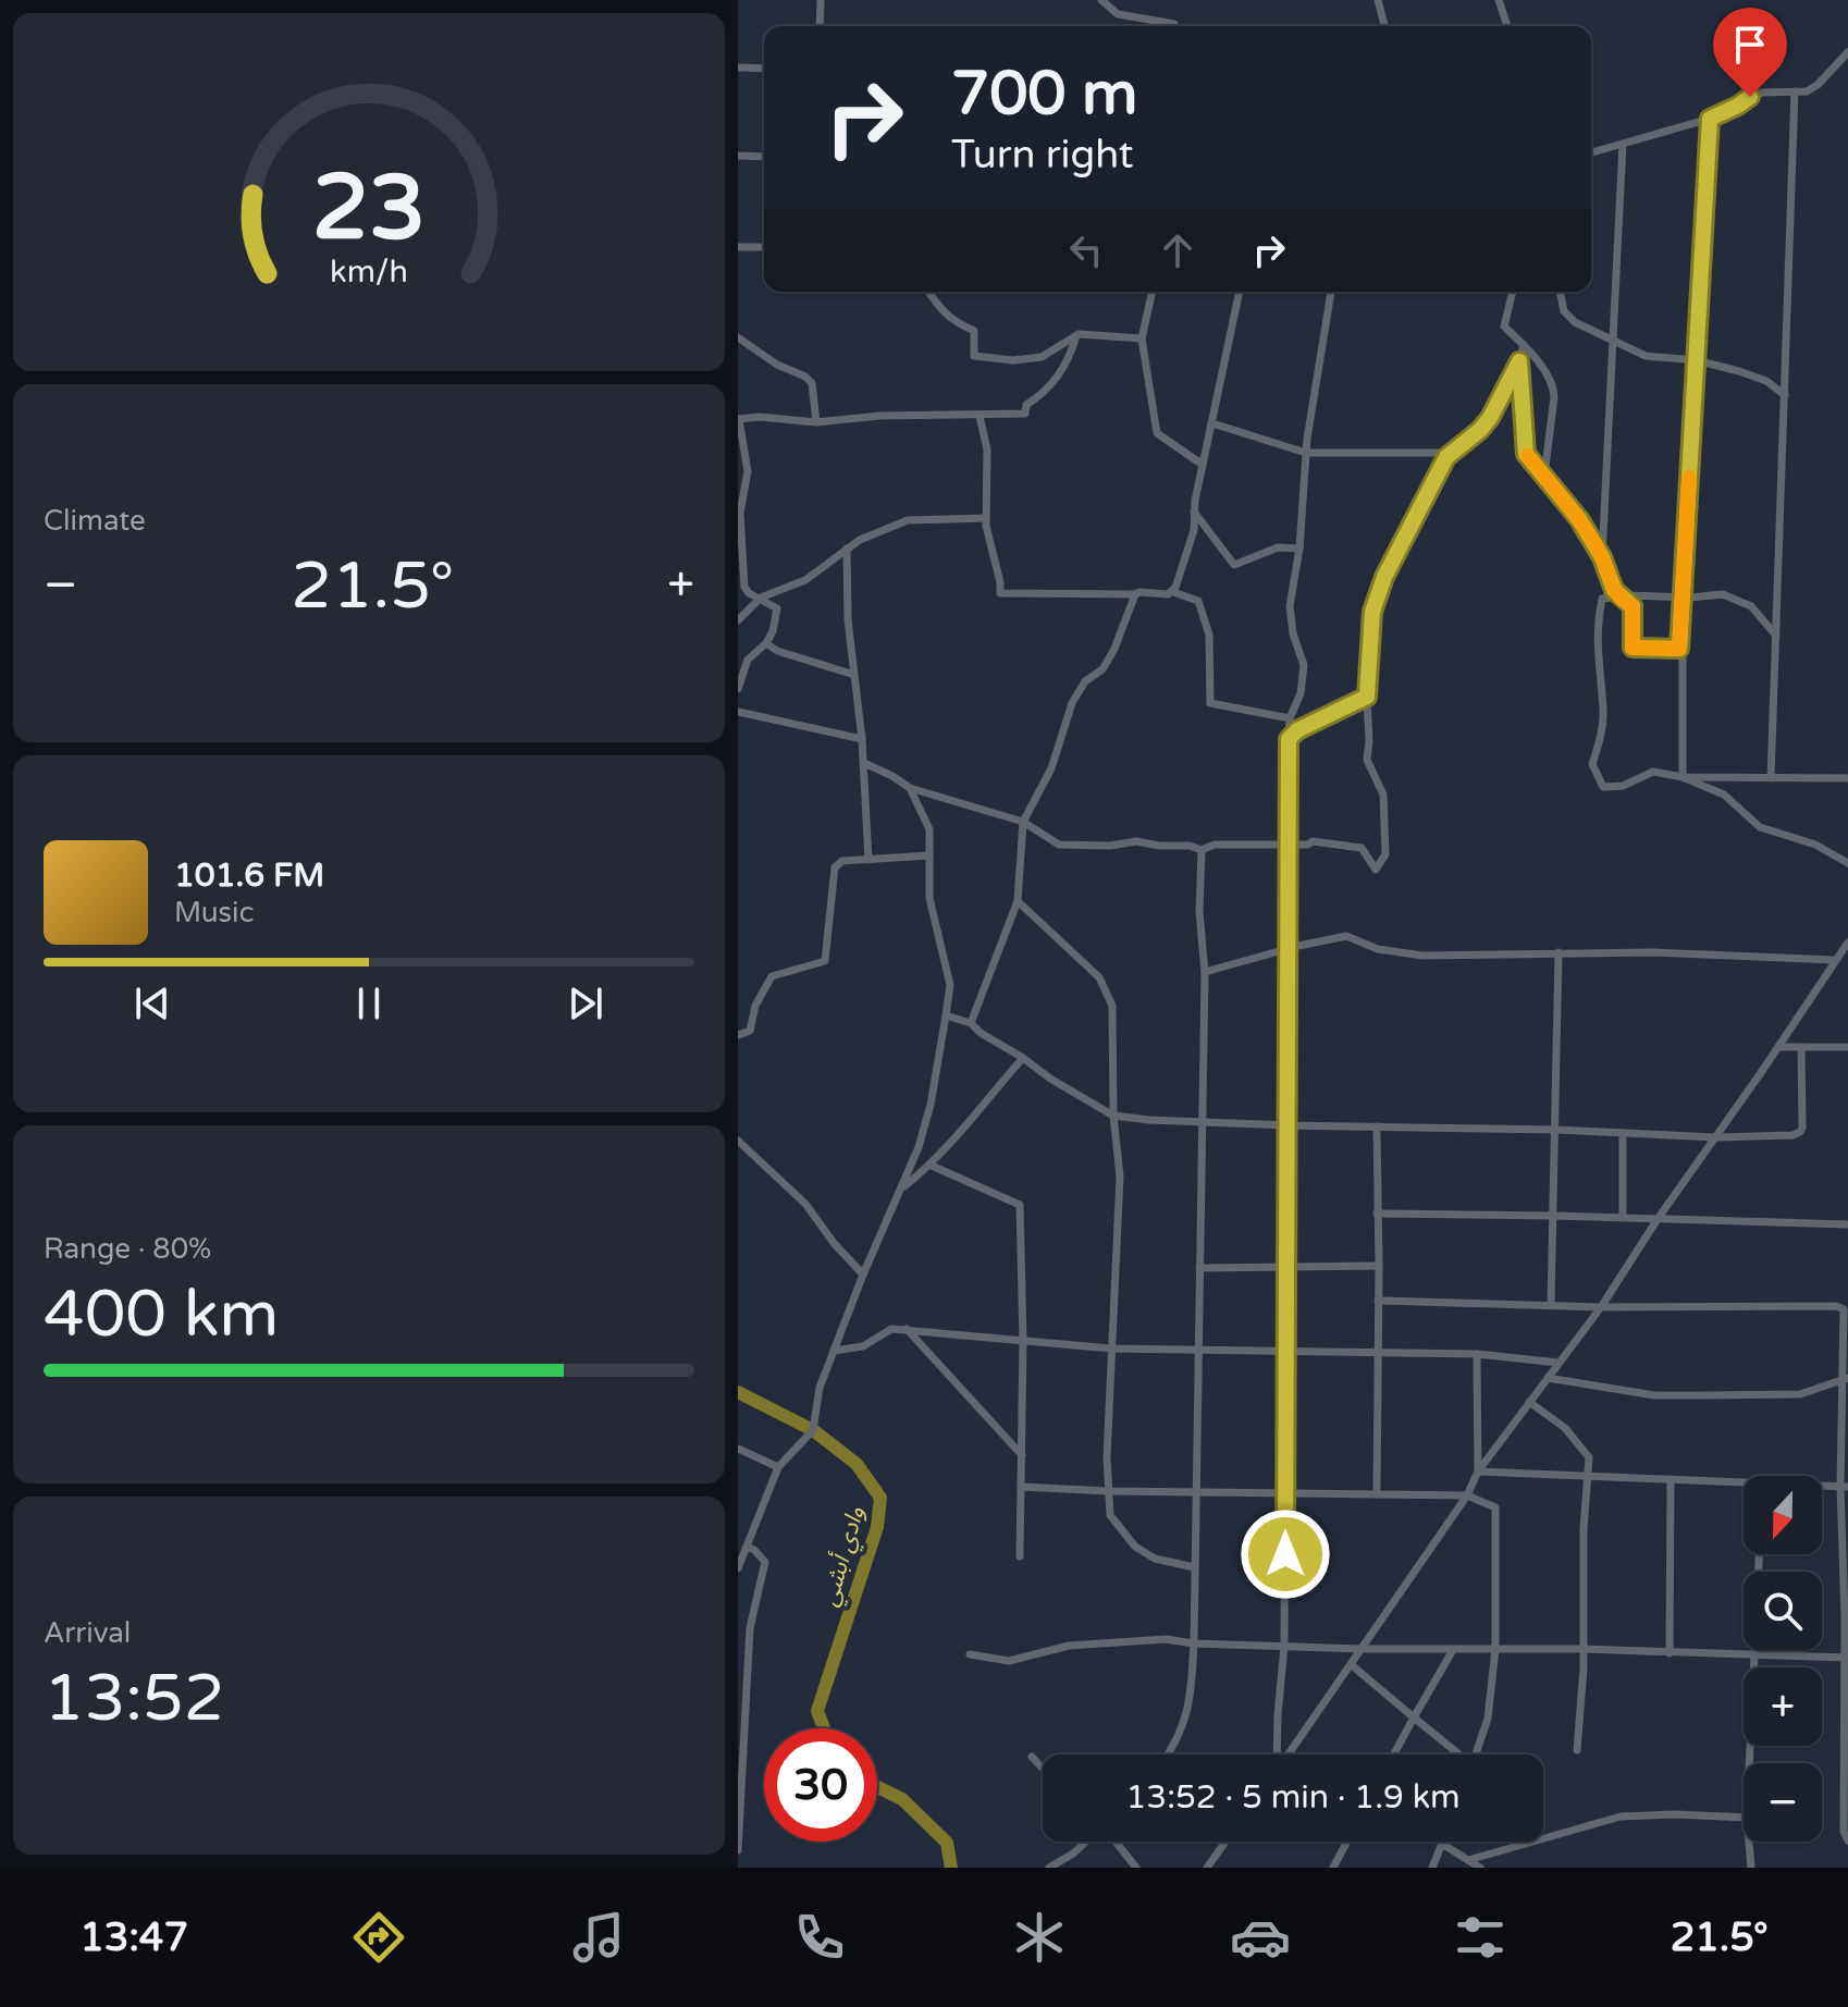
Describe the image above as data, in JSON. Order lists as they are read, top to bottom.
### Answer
{
  "water": ["وادي أبشي"],
  "north": "bottom",
  "page": {
    "turn": ["700 m", "Turn right"],
    "tile": [
      "Climate",
      ["Range · 80%", "400 km"],
      ["Arrival", "13:52"]
    ],
    "heat": ["−", "21.5°", "+"],
    "song": ["101.6 FM", "Music"],
    "map_buttons": ["+", "−"],
    "limit": "30",
    "trip": "13:52 · 5 min · 1.9 km",
    "tabs": ["13:47", "21.5°"],
    "gauge": ["23", "km/h"]
  }
}
